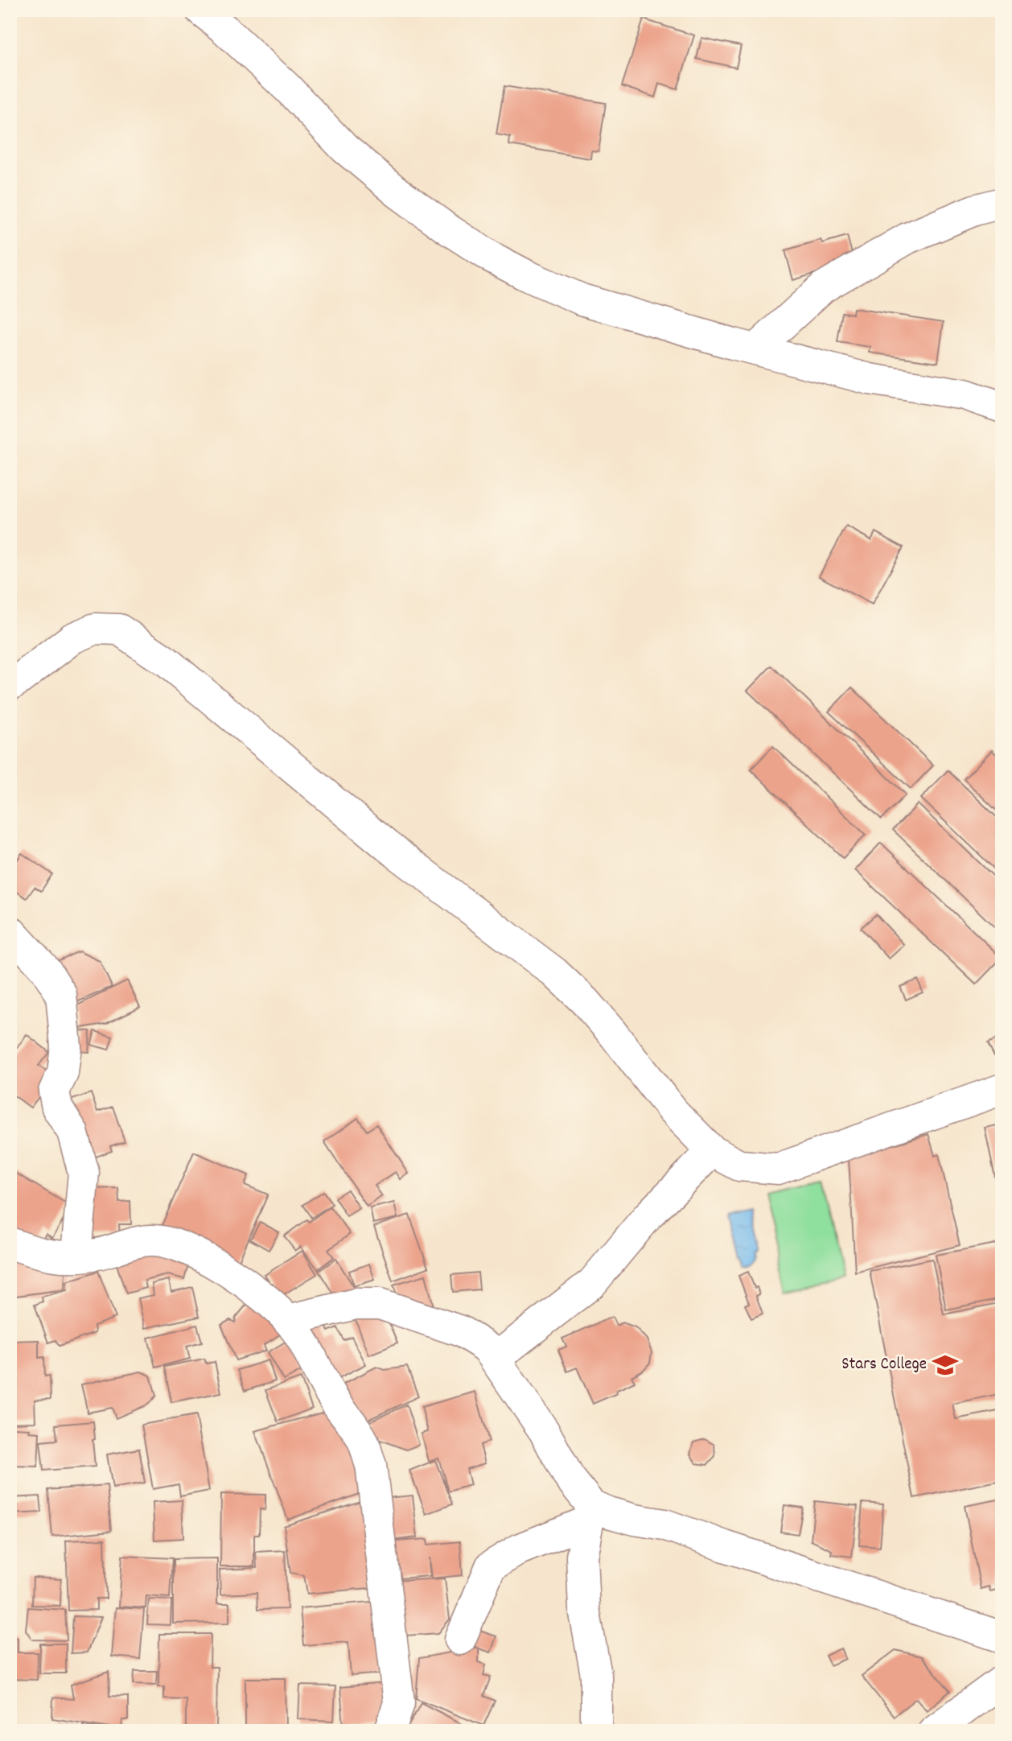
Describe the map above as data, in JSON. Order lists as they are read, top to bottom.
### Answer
{
  "places": {
    "school or university": ["Stars College"]
  }
}
